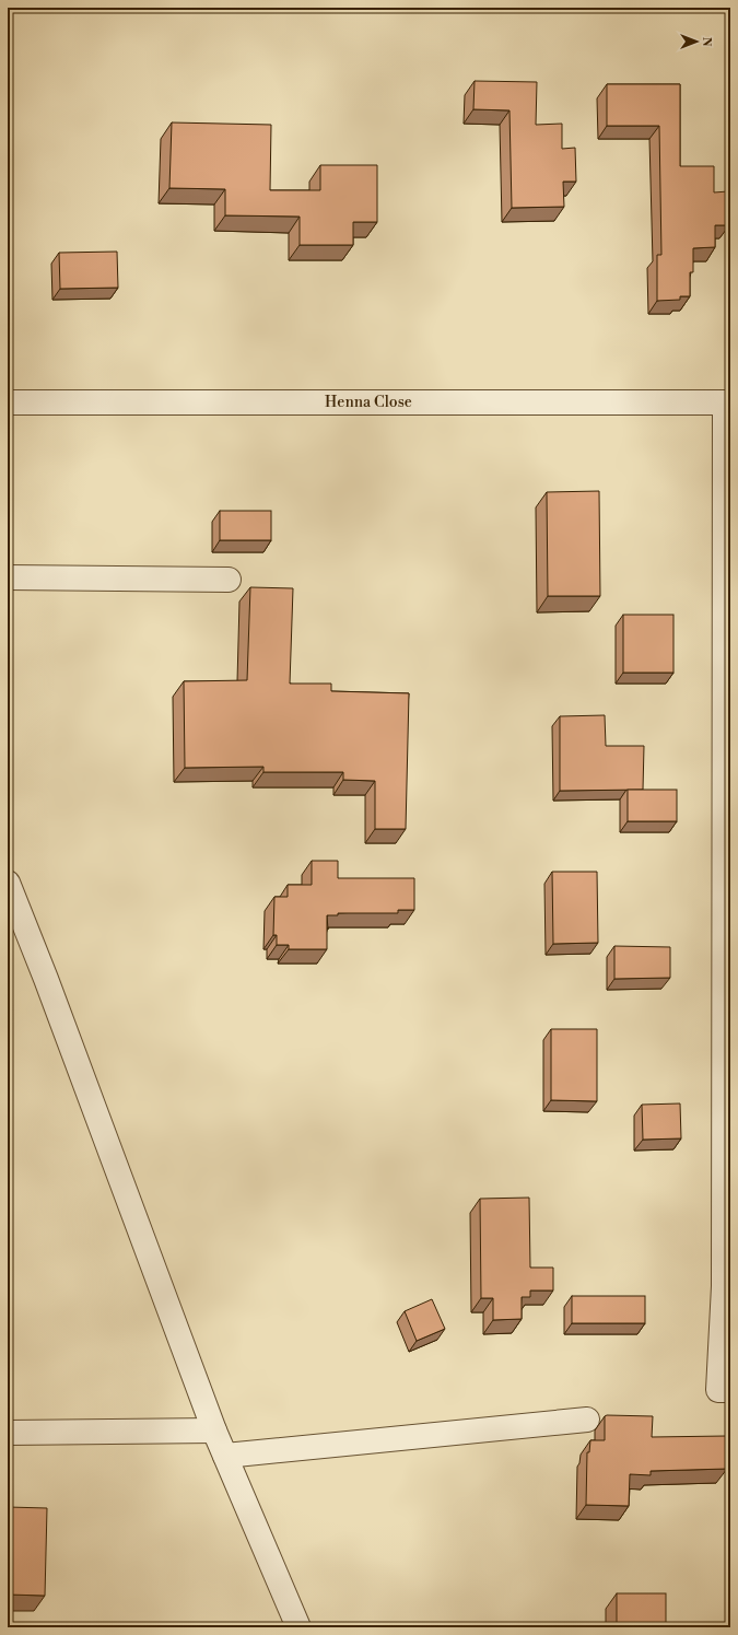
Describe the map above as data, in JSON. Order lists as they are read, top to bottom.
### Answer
{
  "streets": {
    "street": ["Henna Close"]
  },
  "north": "right"
}
